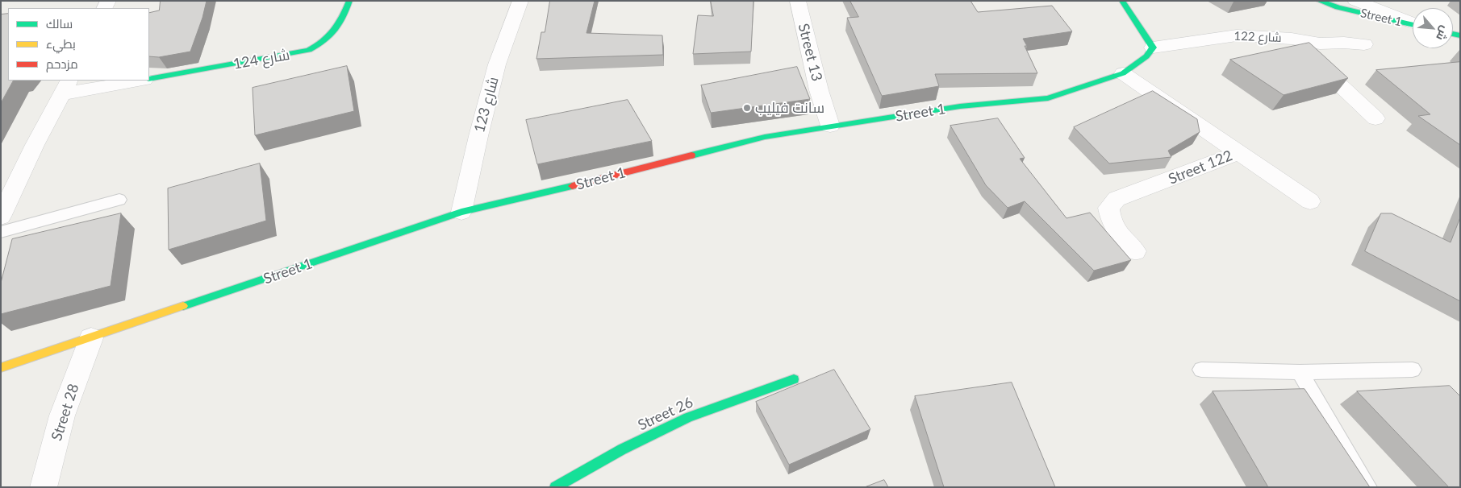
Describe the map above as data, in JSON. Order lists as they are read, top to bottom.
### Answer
{
  "streets": {
    "street": [
      "Street 1",
      "شارع 122",
      "Street 13",
      "شارع 124",
      "شارع 123",
      "Street 122",
      "Street 28",
      "Street 26"
    ]
  },
  "crossings": [
    ["Street 1", "شارع 122"],
    ["Street 1", "Street 13"],
    ["Street 1", "شارع 123"],
    ["Street 1", "Street 122"],
    ["Street 1", "Street 28"]
  ],
  "places": ["سانت فيليب"],
  "legend": ["سالك", "بطيء", "مزدحم"],
  "north": "bottom right"
}
